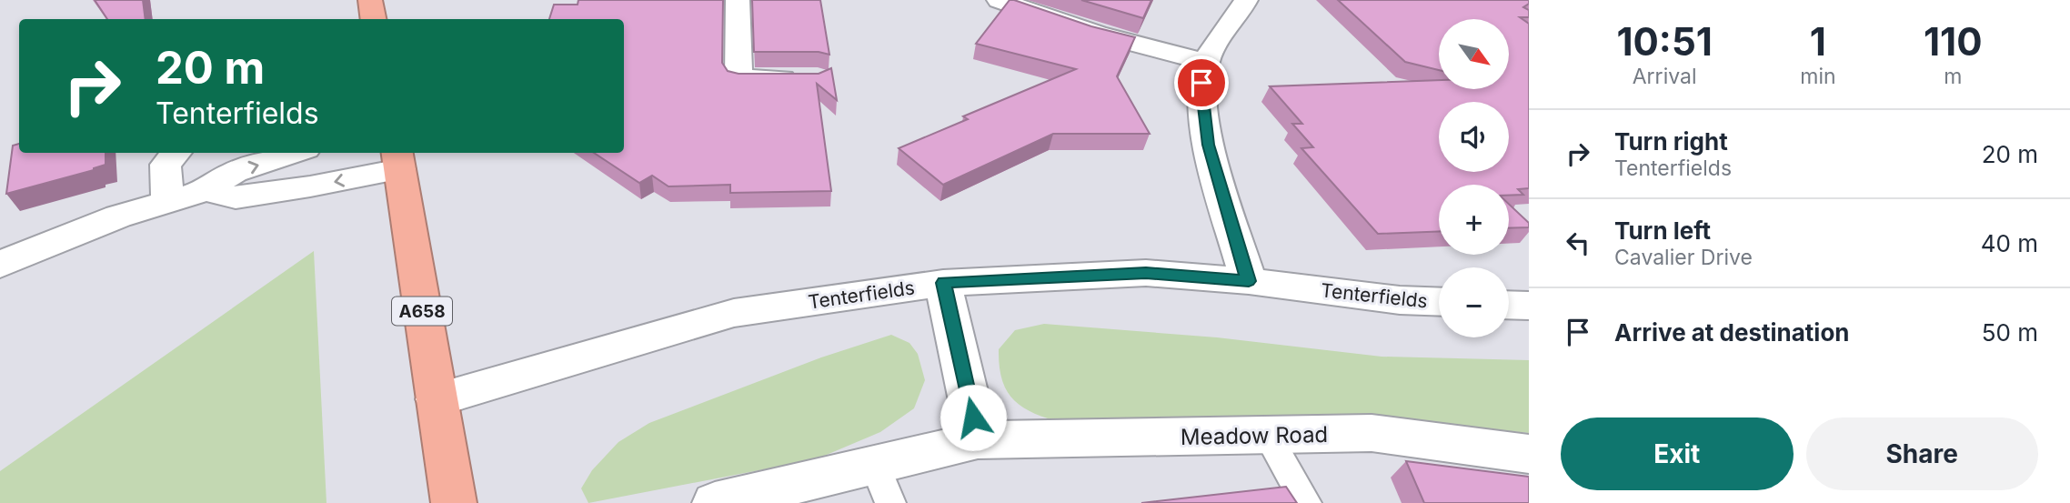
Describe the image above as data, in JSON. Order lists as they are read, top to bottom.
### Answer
{
  "streets": {
    "highway": ["A658"],
    "street": ["Tenterfields", "Meadow Road"]
  },
  "crossings": [
    ["Tenterfields", "A658"]
  ],
  "north": "bottom right",
  "page": {
    "eta": [
      "10:51",
      "Arrival",
      "1",
      "min",
      "110",
      "m"
    ],
    "map_buttons": ["+", "−"],
    "turn": ["20 m", "Tenterfields"],
    "list": [
      {
        "name": "Turn right",
        "note": "Tenterfields",
        "value": "20 m"
      },
      {
        "name": "Turn left",
        "note": "Cavalier Drive",
        "value": "40 m"
      },
      {
        "name": "Arrive at destination",
        "value": "50 m"
      }
    ],
    "buttons": ["Exit", "Share"]
  }
}
